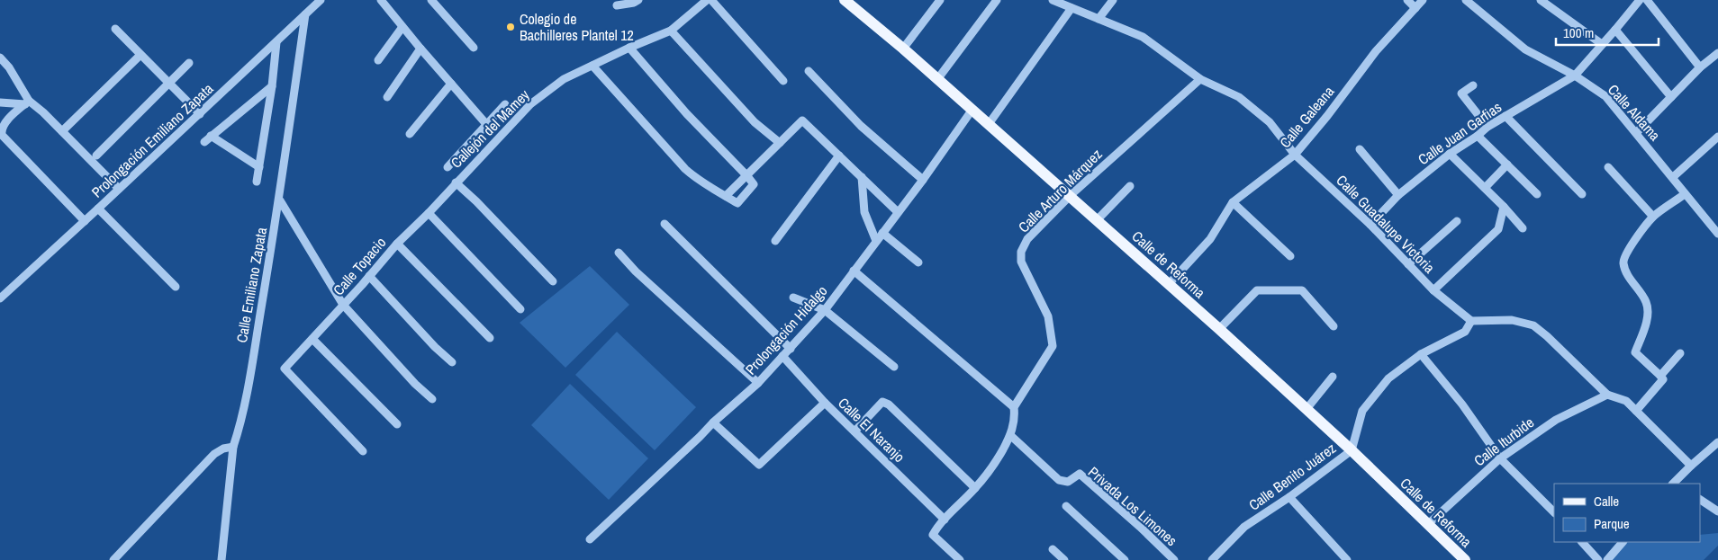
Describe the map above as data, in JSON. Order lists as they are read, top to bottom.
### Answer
{
  "streets": {
    "main road": ["Calle de Reforma"],
    "street": [
      "Calle Aldama",
      "Calle Galeana",
      "Callejón del Mamey",
      "Calle Juan Garfias",
      "Prolongación Emiliano Zapata",
      "Calle Arturo Márquez",
      "Calle Guadalupe Victoria",
      "Calle Topacio",
      "Calle Emiliano Zapata",
      "Prolongación Hidalgo",
      "Calle El Naranjo",
      "Calle Iturbide",
      "Calle Benito Juárez",
      "Privada Los Limones"
    ]
  },
  "crossings": [
    ["Calle Aldama", "Calle Juan Garfias"],
    ["Calle Galeana", "Calle Guadalupe Victoria"],
    ["Calle Galeana", "Calle de Reforma"],
    ["Callejón del Mamey", "Calle Topacio"],
    ["Calle Juan Garfias", "Calle Guadalupe Victoria"],
    ["Prolongación Emiliano Zapata", "Calle Emiliano Zapata"],
    ["Calle Arturo Márquez", "Calle Guadalupe Victoria"],
    ["Calle Arturo Márquez", "Calle de Reforma"],
    ["Calle Arturo Márquez", "Calle El Naranjo"],
    ["Calle Arturo Márquez", "Privada Los Limones"],
    ["Calle Guadalupe Victoria", "Calle Benito Juárez"],
    ["Calle de Reforma", "Prolongación Hidalgo"],
    ["Calle de Reforma", "Calle Iturbide"],
    ["Calle de Reforma", "Calle Benito Juárez"],
    ["Prolongación Hidalgo", "Calle El Naranjo"]
  ],
  "places": ["Colegio de Bachilleres Plantel 12"],
  "legend": ["Calle", "Parque"],
  "scale_bar": "100 m"
}
